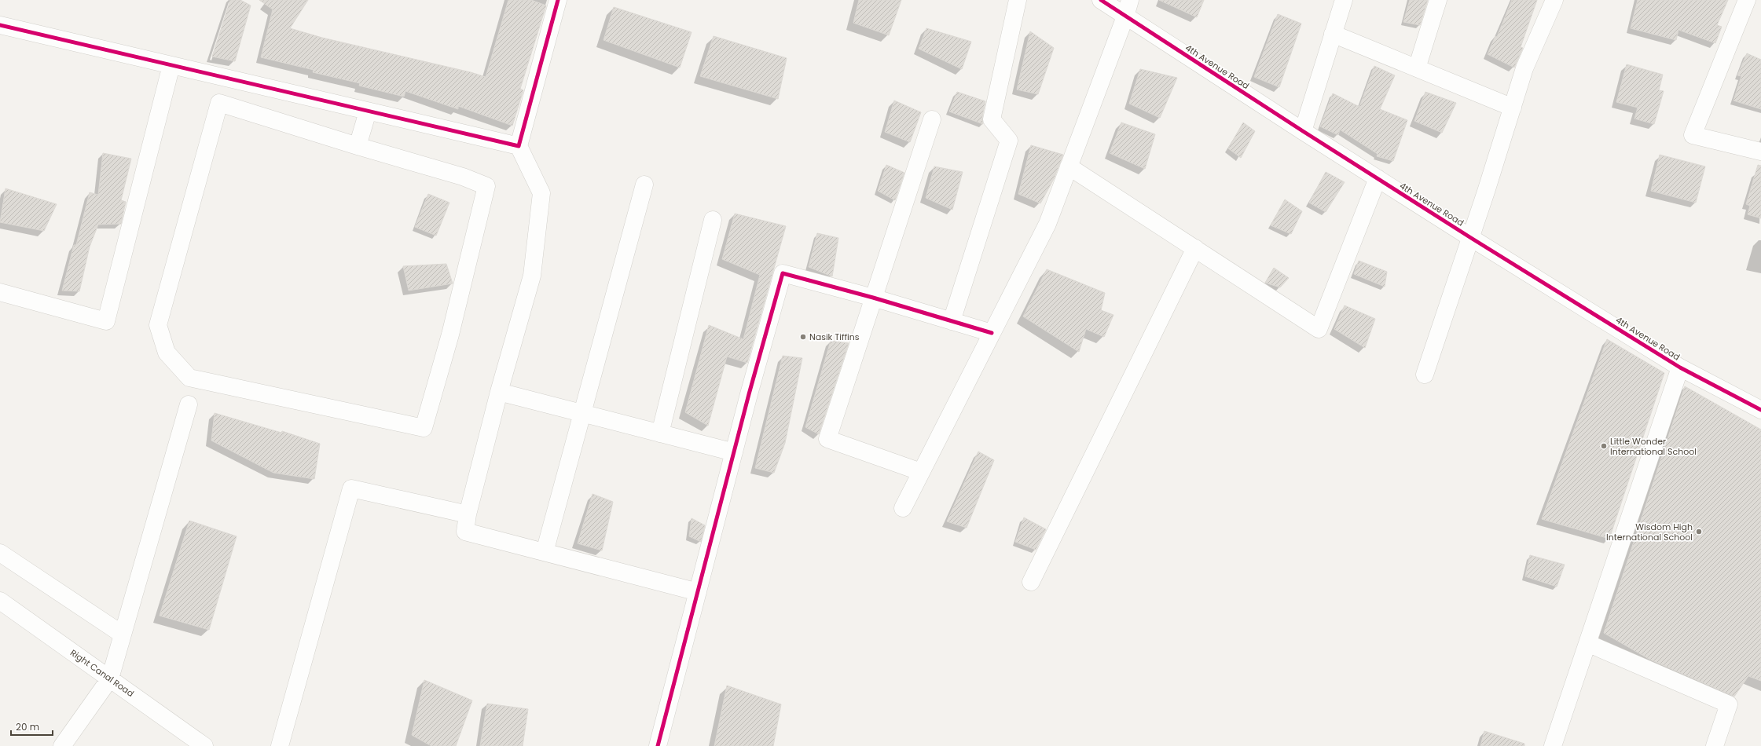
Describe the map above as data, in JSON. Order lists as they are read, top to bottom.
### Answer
{
  "streets": {
    "street": ["4th Avenue Road", "Right Canal Road"]
  },
  "places": ["Nasik Tiffins", "Little Wonder International School", "Wisdom High International School"],
  "scale_bar": "20 m"
}
